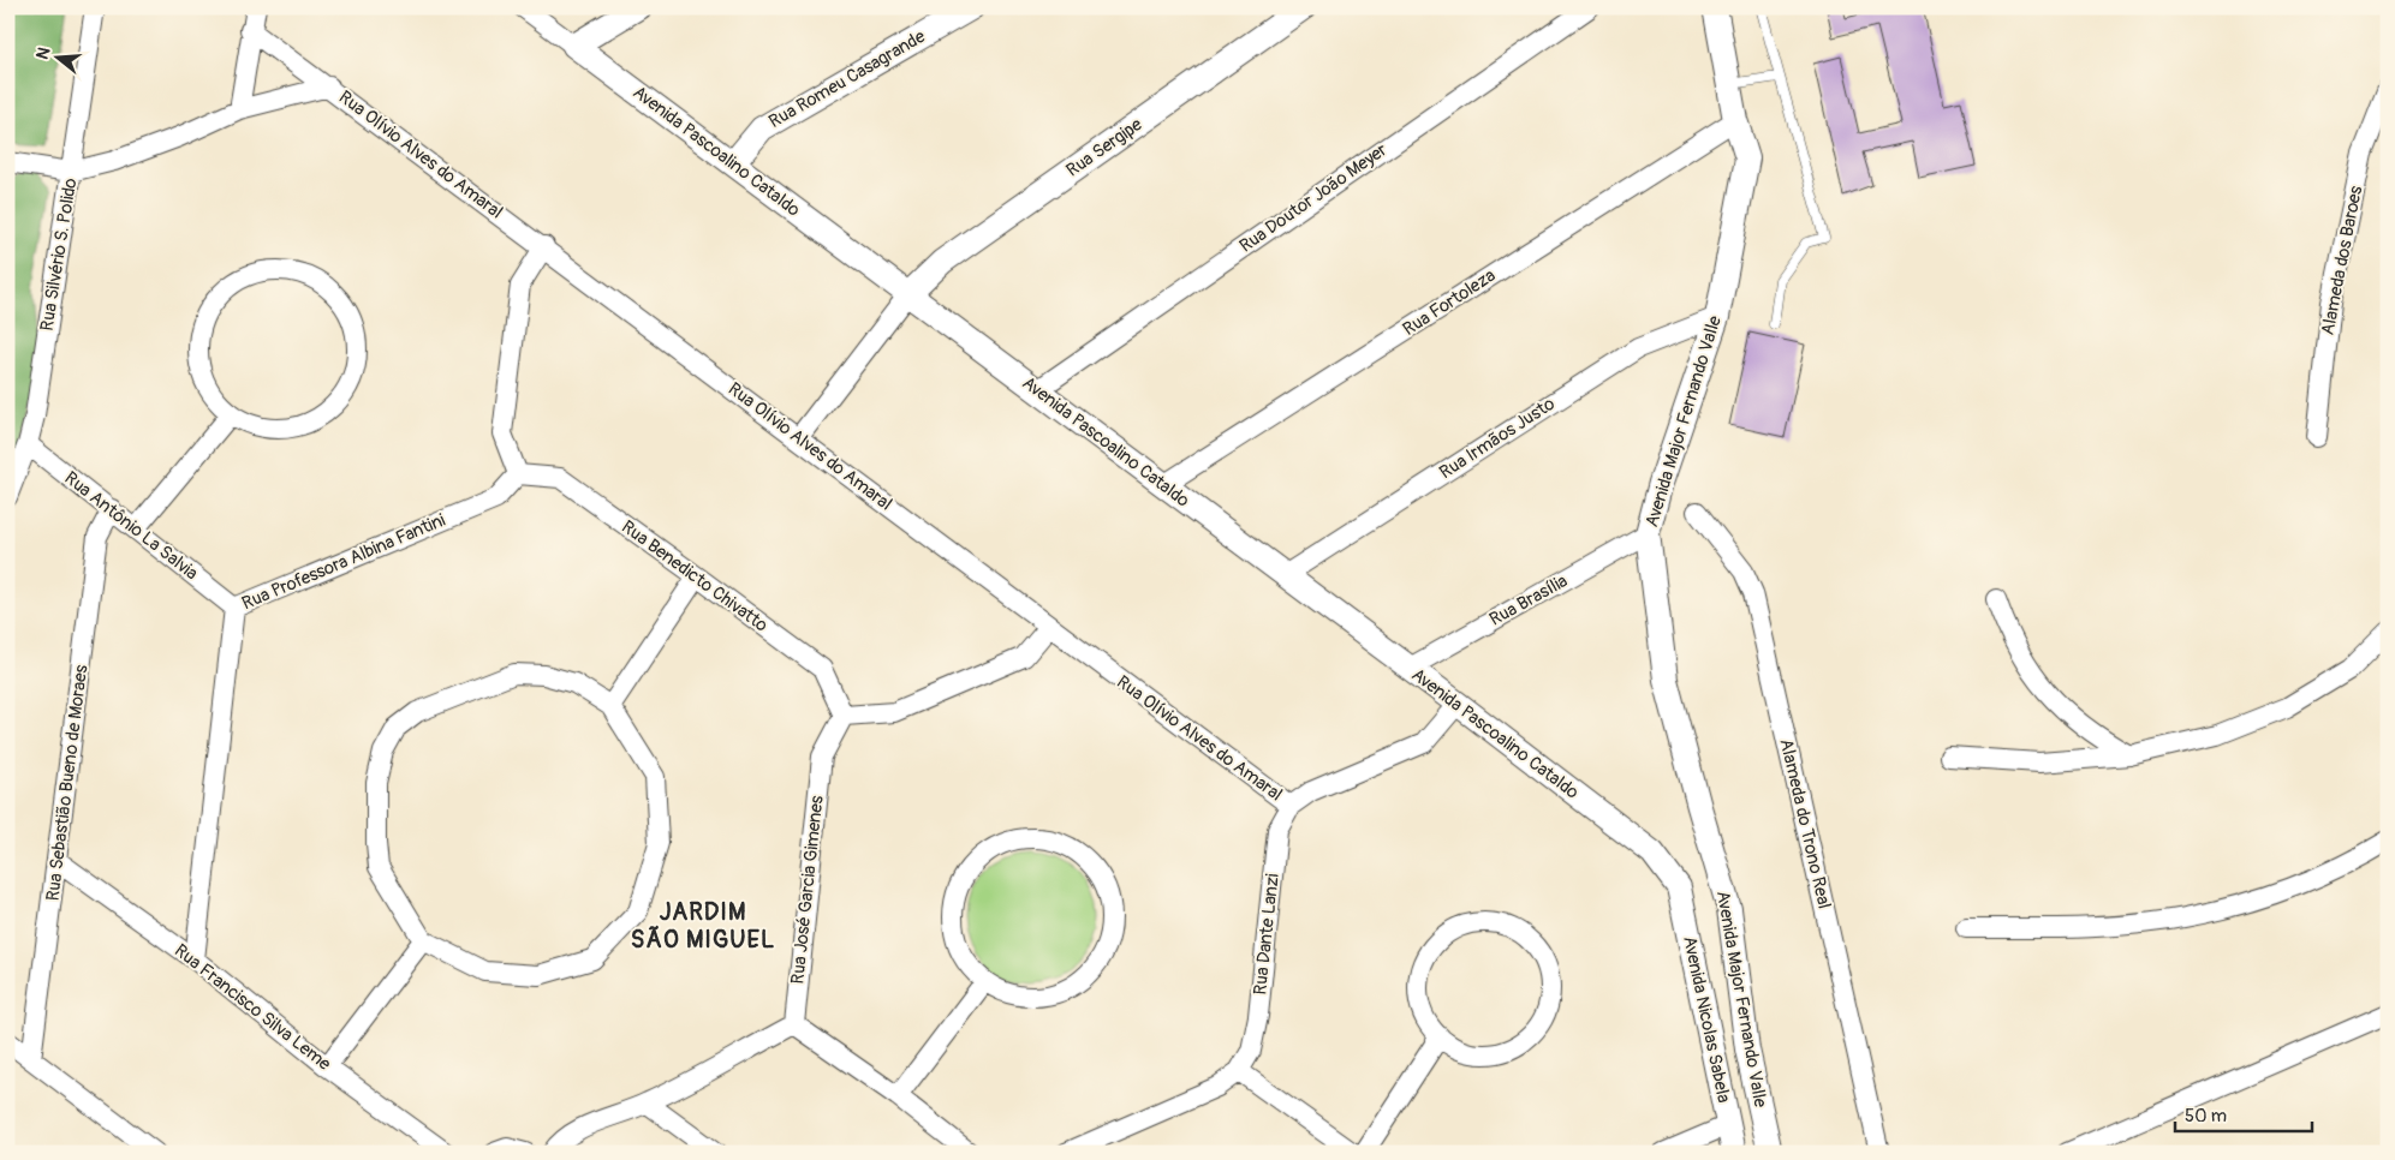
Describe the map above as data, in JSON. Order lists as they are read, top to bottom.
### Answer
{
  "streets": {
    "street": [
      "Rua Romeu Casagrande",
      "Rua Sergipe",
      "Avenida Pascoalino Cataldo",
      "Rua Olívio Alves do Amaral",
      "Rua Doutor João Meyer",
      "Rua Silvério S. Polido",
      "Alameda dos Baroes",
      "Rua Fortoleza",
      "Avenida Major Fernando Valle",
      "Rua Irmãos Justo",
      "Rua Antônio La Salvia",
      "Rua Professora Albina Fantini",
      "Rua Benedicto Chivatto",
      "Rua Brasília",
      "Rua Sebastião Bueno de Moraes",
      "Alameda do Trono Real",
      "Rua José Garcia Gimenes",
      "Rua Dante Lanzi",
      "Rua Francisco Silva Leme",
      "Avenida Nicolas Sabela"
    ]
  },
  "crossings": [
    ["Rua Romeu Casagrande", "Avenida Pascoalino Cataldo"],
    ["Rua Sergipe", "Avenida Pascoalino Cataldo"],
    ["Avenida Pascoalino Cataldo", "Rua Doutor João Meyer"],
    ["Avenida Pascoalino Cataldo", "Rua Fortoleza"],
    ["Avenida Pascoalino Cataldo", "Rua Irmãos Justo"],
    ["Avenida Pascoalino Cataldo", "Rua Brasília"],
    ["Avenida Pascoalino Cataldo", "Rua Dante Lanzi"],
    ["Avenida Pascoalino Cataldo", "Avenida Nicolas Sabela"],
    ["Rua Olívio Alves do Amaral", "Rua Silvério S. Polido"],
    ["Rua Olívio Alves do Amaral", "Rua Dante Lanzi"],
    ["Rua Silvério S. Polido", "Rua Antônio La Salvia"],
    ["Rua Fortoleza", "Avenida Major Fernando Valle"],
    ["Avenida Major Fernando Valle", "Rua Irmãos Justo"],
    ["Avenida Major Fernando Valle", "Rua Brasília"],
    ["Rua Antônio La Salvia", "Rua Professora Albina Fantini"],
    ["Rua Antônio La Salvia", "Rua Sebastião Bueno de Moraes"],
    ["Rua Professora Albina Fantini", "Rua Benedicto Chivatto"],
    ["Rua Professora Albina Fantini", "Rua Francisco Silva Leme"],
    ["Rua Benedicto Chivatto", "Rua José Garcia Gimenes"],
    ["Rua Sebastião Bueno de Moraes", "Rua Francisco Silva Leme"]
  ],
  "districts": ["JARDIM SÃO MIGUEL"],
  "scale_bar": "50 m",
  "north": "left"
}
